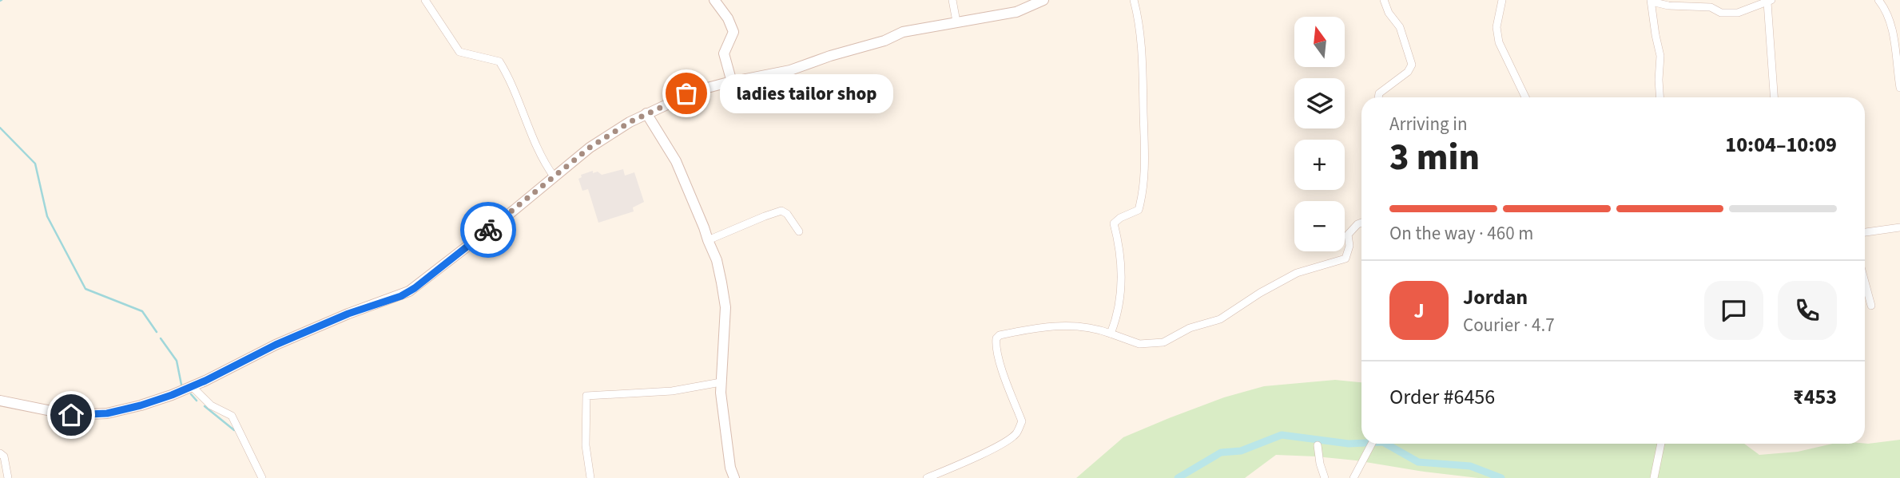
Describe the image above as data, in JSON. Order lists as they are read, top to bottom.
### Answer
{
  "places": ["ladies tailor shop"],
  "north": "top",
  "page": {
    "map_buttons": ["+", "−"],
    "bubble": "ladies tailor shop",
    "heading": ["3 min", "Arriving in", "10:04–10:09"],
    "panel": [
      "Jordan",
      "Courier · 4.7",
      "Order #6456",
      "₹453"
    ],
    "bar": "On the way · 460 m",
    "round": "J"
  }
}
